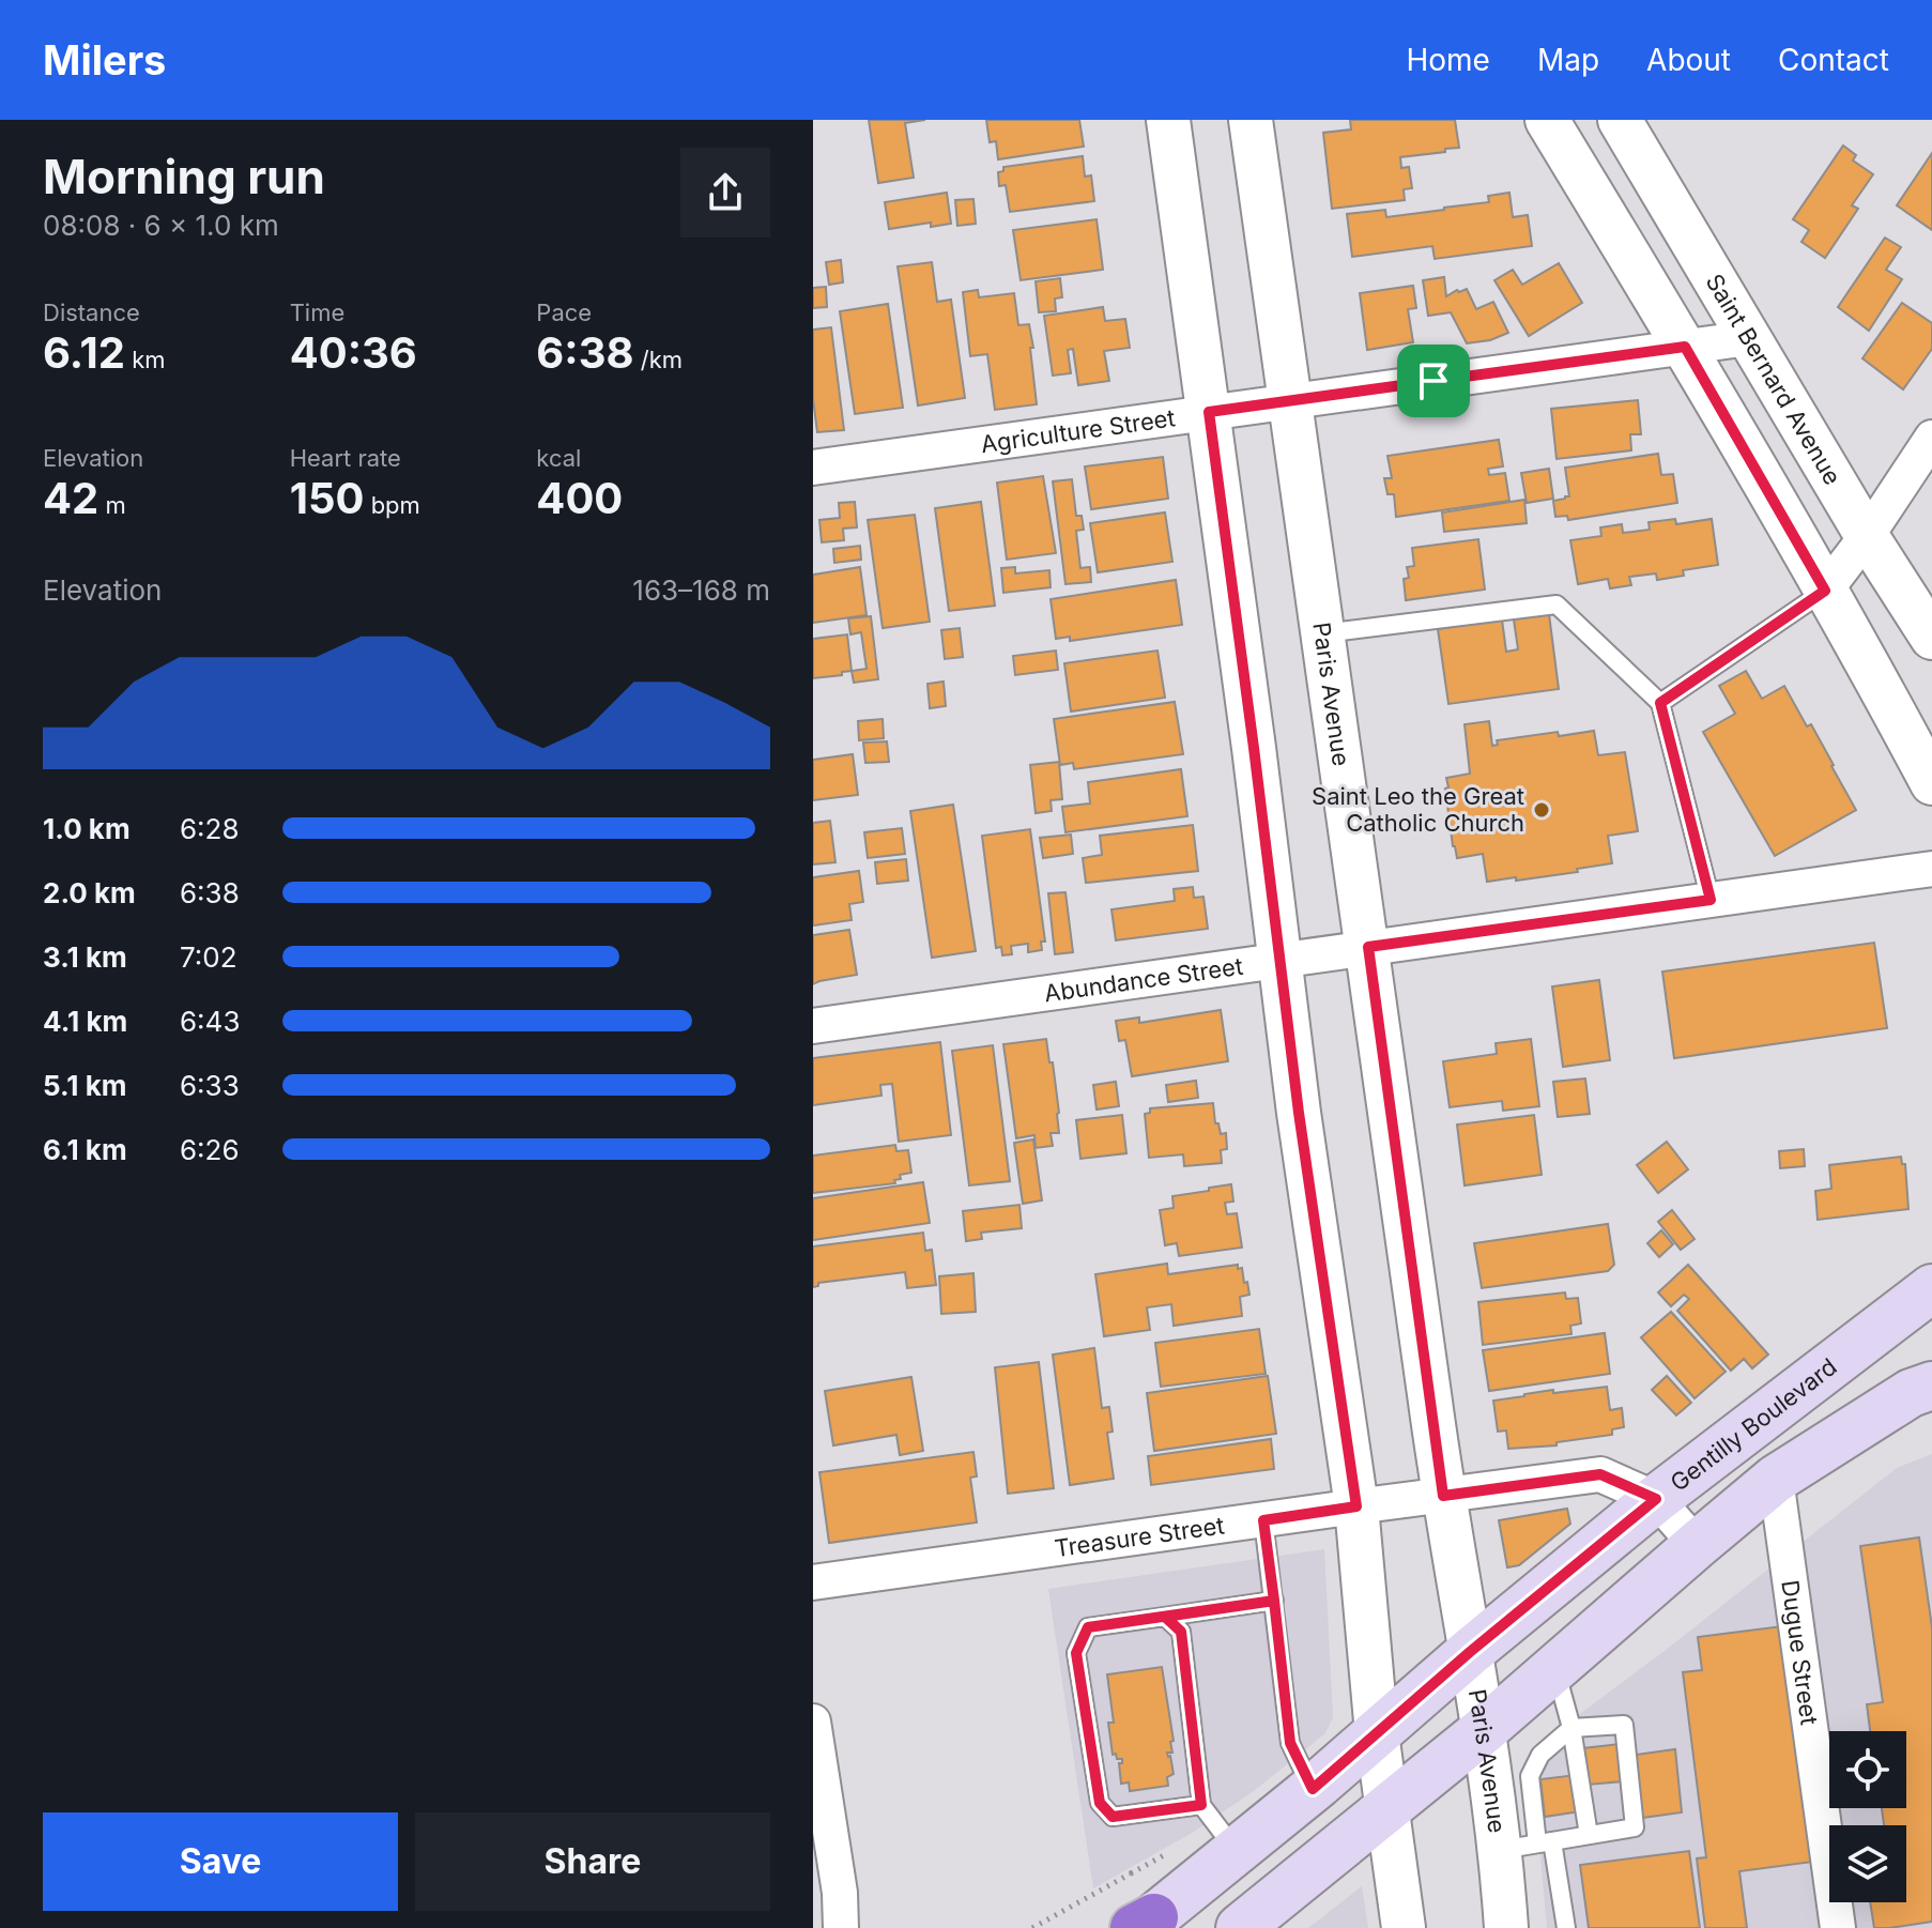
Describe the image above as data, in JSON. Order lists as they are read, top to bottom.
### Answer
{
  "streets": {
    "main road": ["Gentilly Boulevard"],
    "street": [
      "Saint Bernard Avenue",
      "Agriculture Street",
      "Paris Avenue",
      "Abundance Street",
      "Treasure Street",
      "Dugue Street"
    ]
  },
  "crossings": [
    ["Saint Bernard Avenue", "Agriculture Street"],
    ["Agriculture Street", "Paris Avenue"],
    ["Paris Avenue", "Abundance Street"],
    ["Paris Avenue", "Gentilly Boulevard"],
    ["Paris Avenue", "Treasure Street"],
    ["Gentilly Boulevard", "Treasure Street"]
  ],
  "places": ["Saint Leo the Great Catholic Church"],
  "page": {
    "header": "Milers",
    "nav": [
      "Home",
      "Map",
      "About",
      "Contact"
    ],
    "heading": ["Morning run", "08:08 · 6 × 1.0 km"],
    "stats": [
      ["Distance", "6.12 km"],
      ["Time", "40:36"],
      ["Pace", "6:38 /km"],
      ["Elevation", "42 m"],
      ["Heart rate", "150 bpm"],
      ["kcal", "400"]
    ],
    "chart": ["Elevation", "163–168 m"],
    "list": [
      {
        "name": "1.0 km",
        "note": "6:28"
      },
      {
        "name": "2.0 km",
        "note": "6:38"
      },
      {
        "name": "3.1 km",
        "note": "7:02"
      },
      {
        "name": "4.1 km",
        "note": "6:43"
      },
      {
        "name": "5.1 km",
        "note": "6:33"
      },
      {
        "name": "6.1 km",
        "note": "6:26"
      }
    ],
    "buttons": ["Save", "Share"]
  }
}
